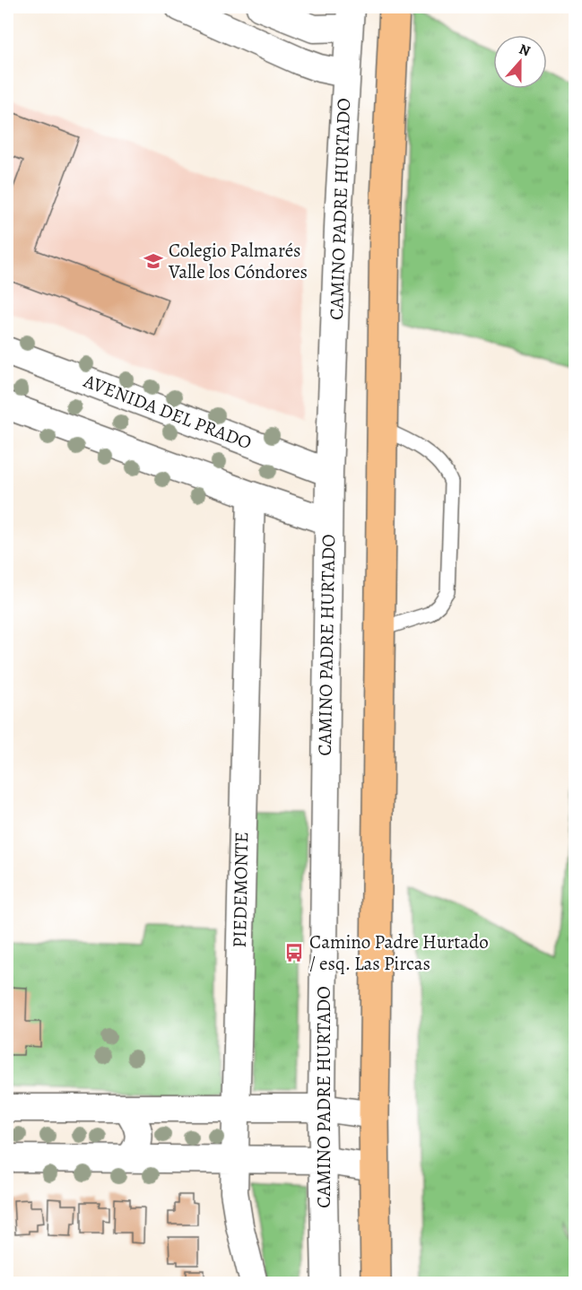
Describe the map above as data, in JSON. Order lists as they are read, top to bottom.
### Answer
{
  "streets": {
    "street": ["CAMINO PADRE HURTADO", "AVENIDA DEL PRADO", "PIEDEMONTE"]
  },
  "crossings": [
    ["CAMINO PADRE HURTADO", "AVENIDA DEL PRADO"]
  ],
  "places": {
    "school or university": ["Colegio Palmarés Valle los Cóndores"],
    "bus stop": ["Camino Padre Hurtado / esq. Las Pircas"]
  },
  "north": "top"
}
